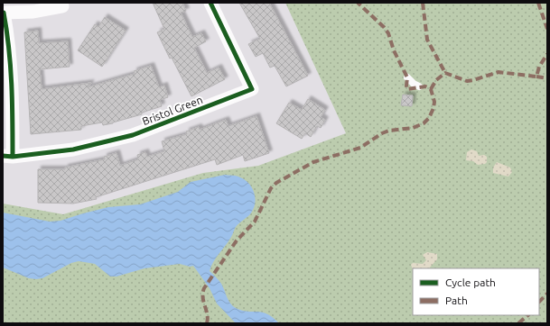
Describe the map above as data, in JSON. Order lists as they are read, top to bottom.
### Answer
{
  "streets": {
    "street": ["Bristol Green"]
  },
  "legend": ["Cycle path", "Path"]
}
